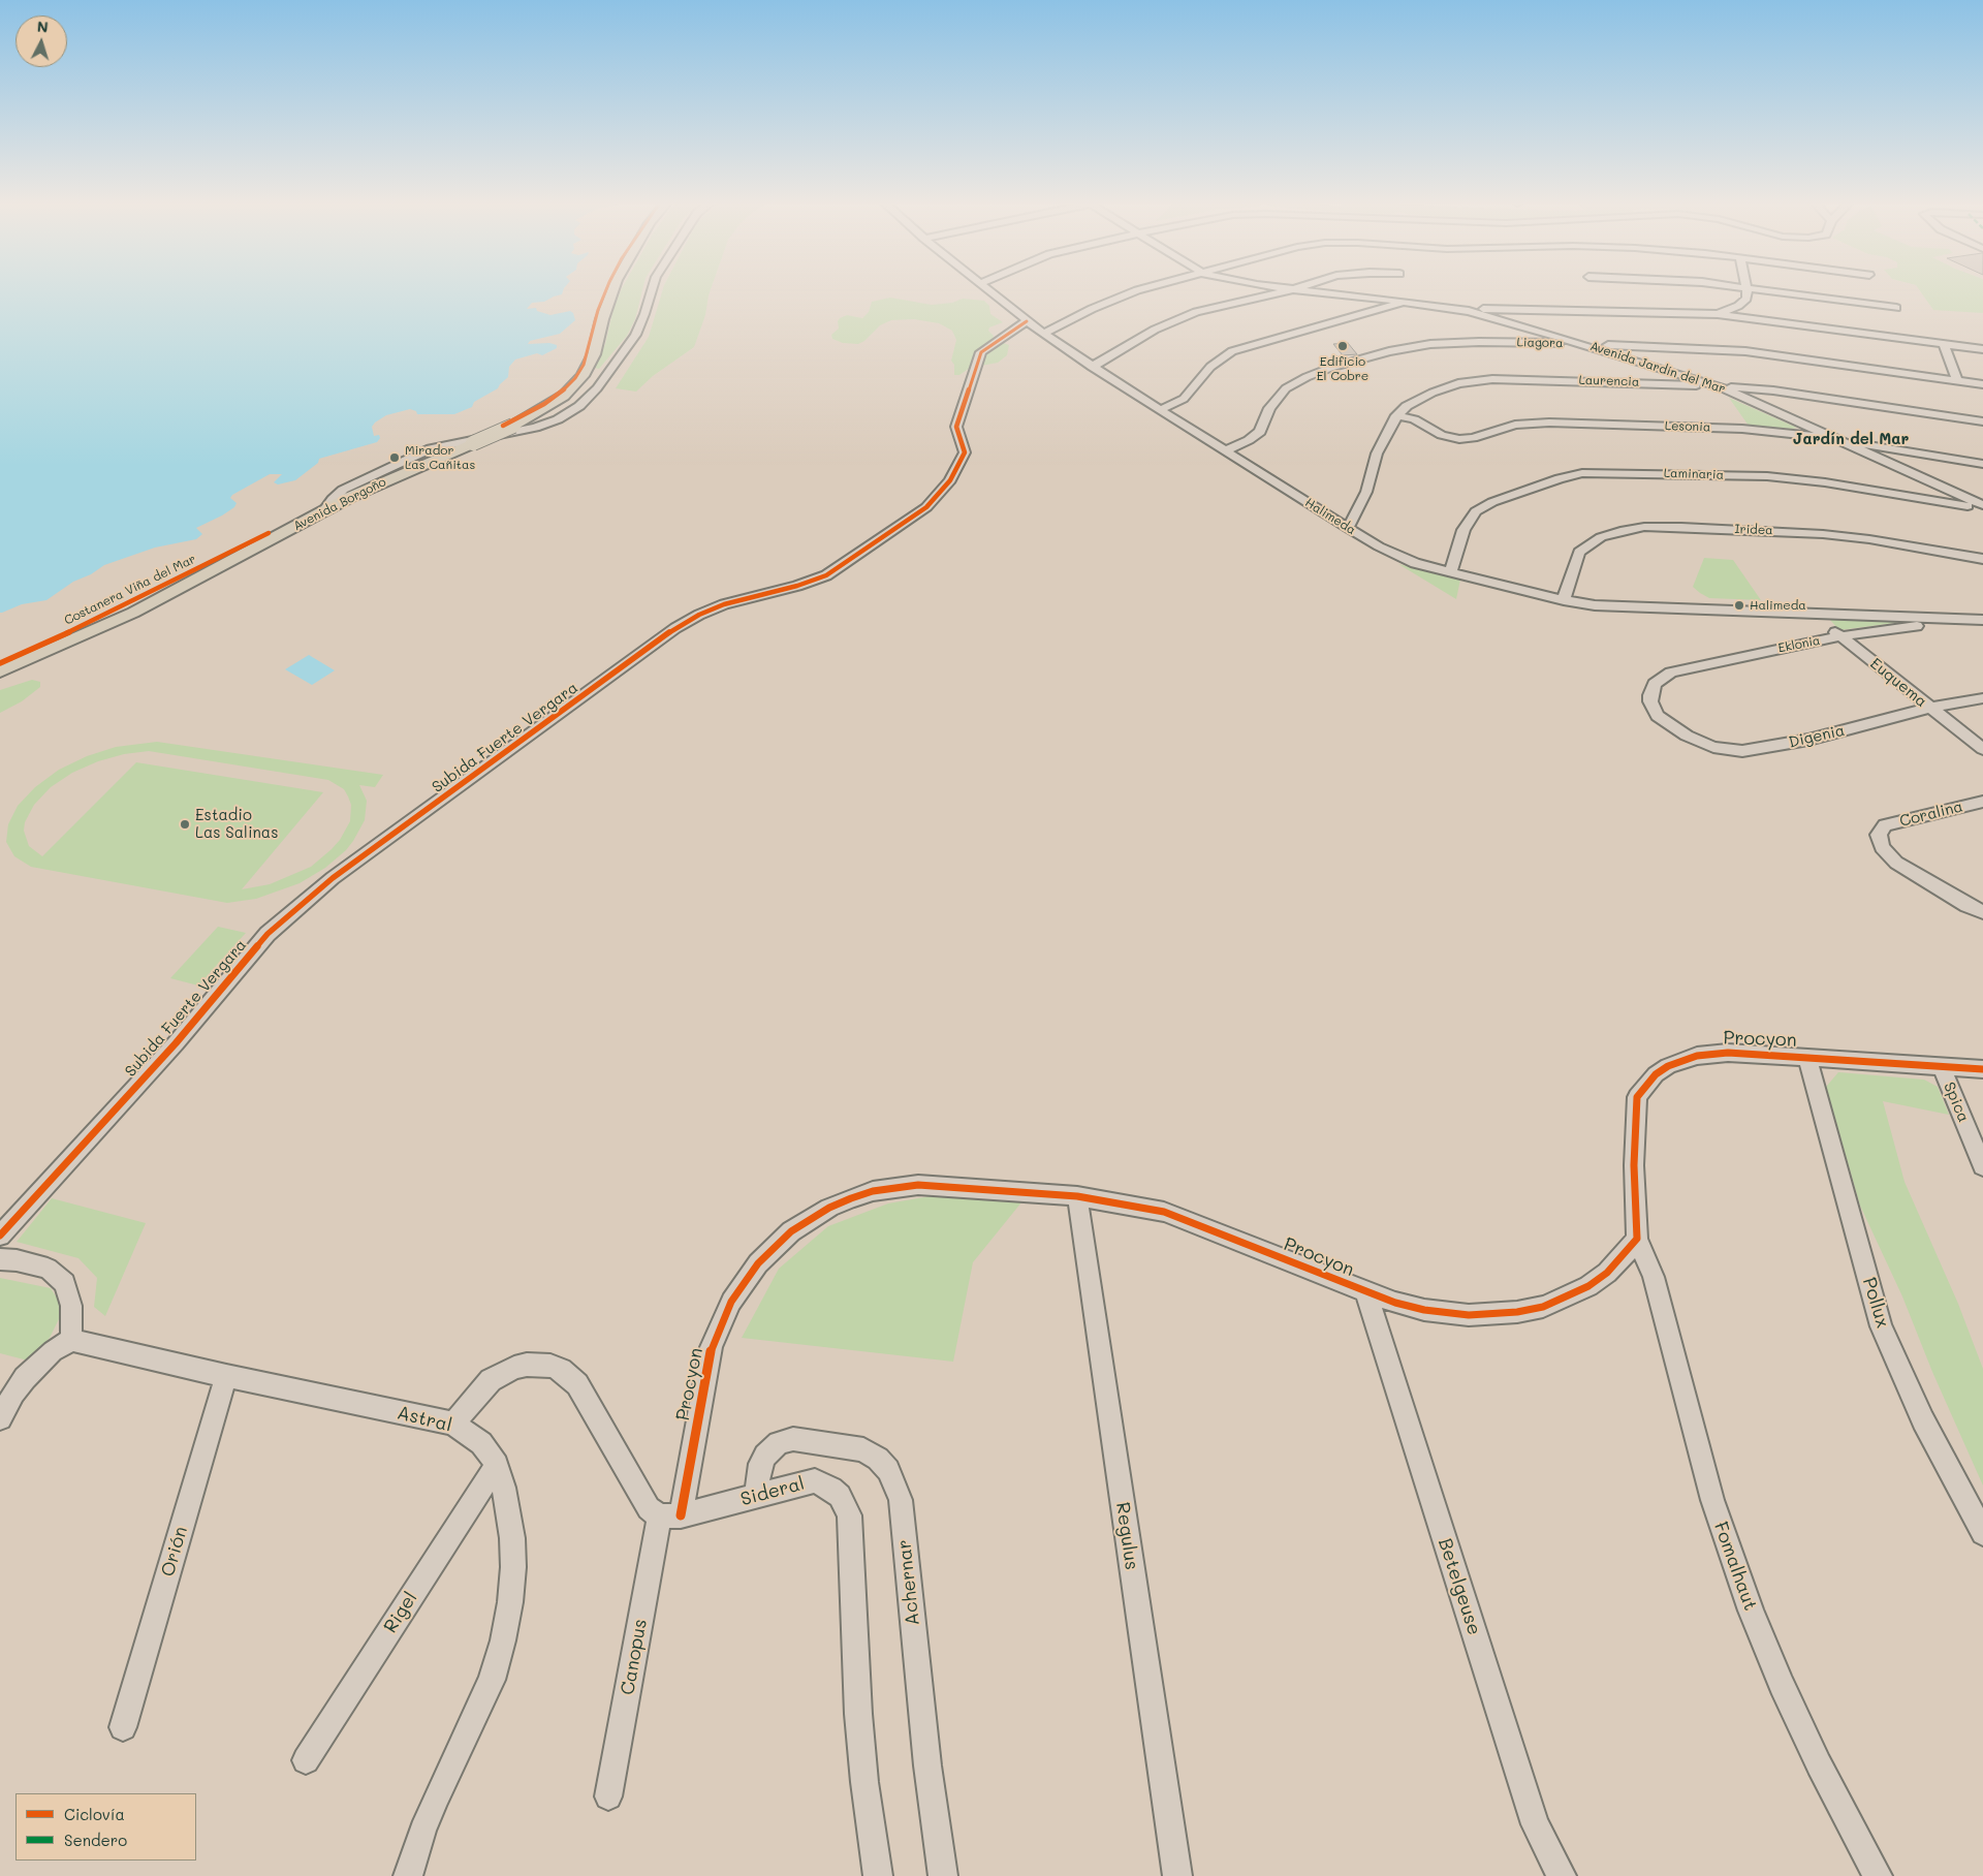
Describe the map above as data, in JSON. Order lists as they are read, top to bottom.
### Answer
{
  "streets": {
    "main road": ["Avenida Borgoño"],
    "street": [
      "Liagora",
      "Avenida Jardín del Mar",
      "Laurencia",
      "Lesonia",
      "Laminaria",
      "Halimeda",
      "Iridea",
      "Eklonia",
      "Euquema",
      "Digenia",
      "Subida Fuerte Vergara",
      "Coralina",
      "Procyon",
      "Spica",
      "Pollux",
      "Astral",
      "Sideral",
      "Regulus",
      "Orión",
      "Fomalhaut",
      "Achernar",
      "Betelgeuse",
      "Rigel",
      "Canopus"
    ],
    "cycle path": ["Costanera Viña del Mar"]
  },
  "crossings": [
    ["Liagora", "Avenida Jardín del Mar"],
    ["Liagora", "Halimeda"],
    ["Avenida Jardín del Mar", "Laurencia"],
    ["Avenida Jardín del Mar", "Lesonia"],
    ["Avenida Jardín del Mar", "Laminaria"],
    ["Laurencia", "Lesonia"],
    ["Laurencia", "Halimeda"],
    ["Laminaria", "Halimeda"],
    ["Halimeda", "Iridea"],
    ["Halimeda", "Eklonia"],
    ["Halimeda", "Euquema"],
    ["Halimeda", "Subida Fuerte Vergara"],
    ["Eklonia", "Euquema"],
    ["Eklonia", "Digenia"],
    ["Euquema", "Digenia"],
    ["Procyon", "Spica"],
    ["Procyon", "Pollux"],
    ["Procyon", "Sideral"],
    ["Procyon", "Regulus"],
    ["Procyon", "Fomalhaut"],
    ["Procyon", "Betelgeuse"],
    ["Procyon", "Canopus"],
    ["Astral", "Orión"],
    ["Astral", "Rigel"],
    ["Sideral", "Achernar"],
    ["Sideral", "Canopus"]
  ],
  "districts": ["Jardín del Mar"],
  "places": [
    "Edificio El Cobre",
    "Mirador Las Cañitas",
    "Halimeda",
    "Estadio Las Salinas"
  ],
  "legend": ["Ciclovía", "Sendero"],
  "north": "top"
}
